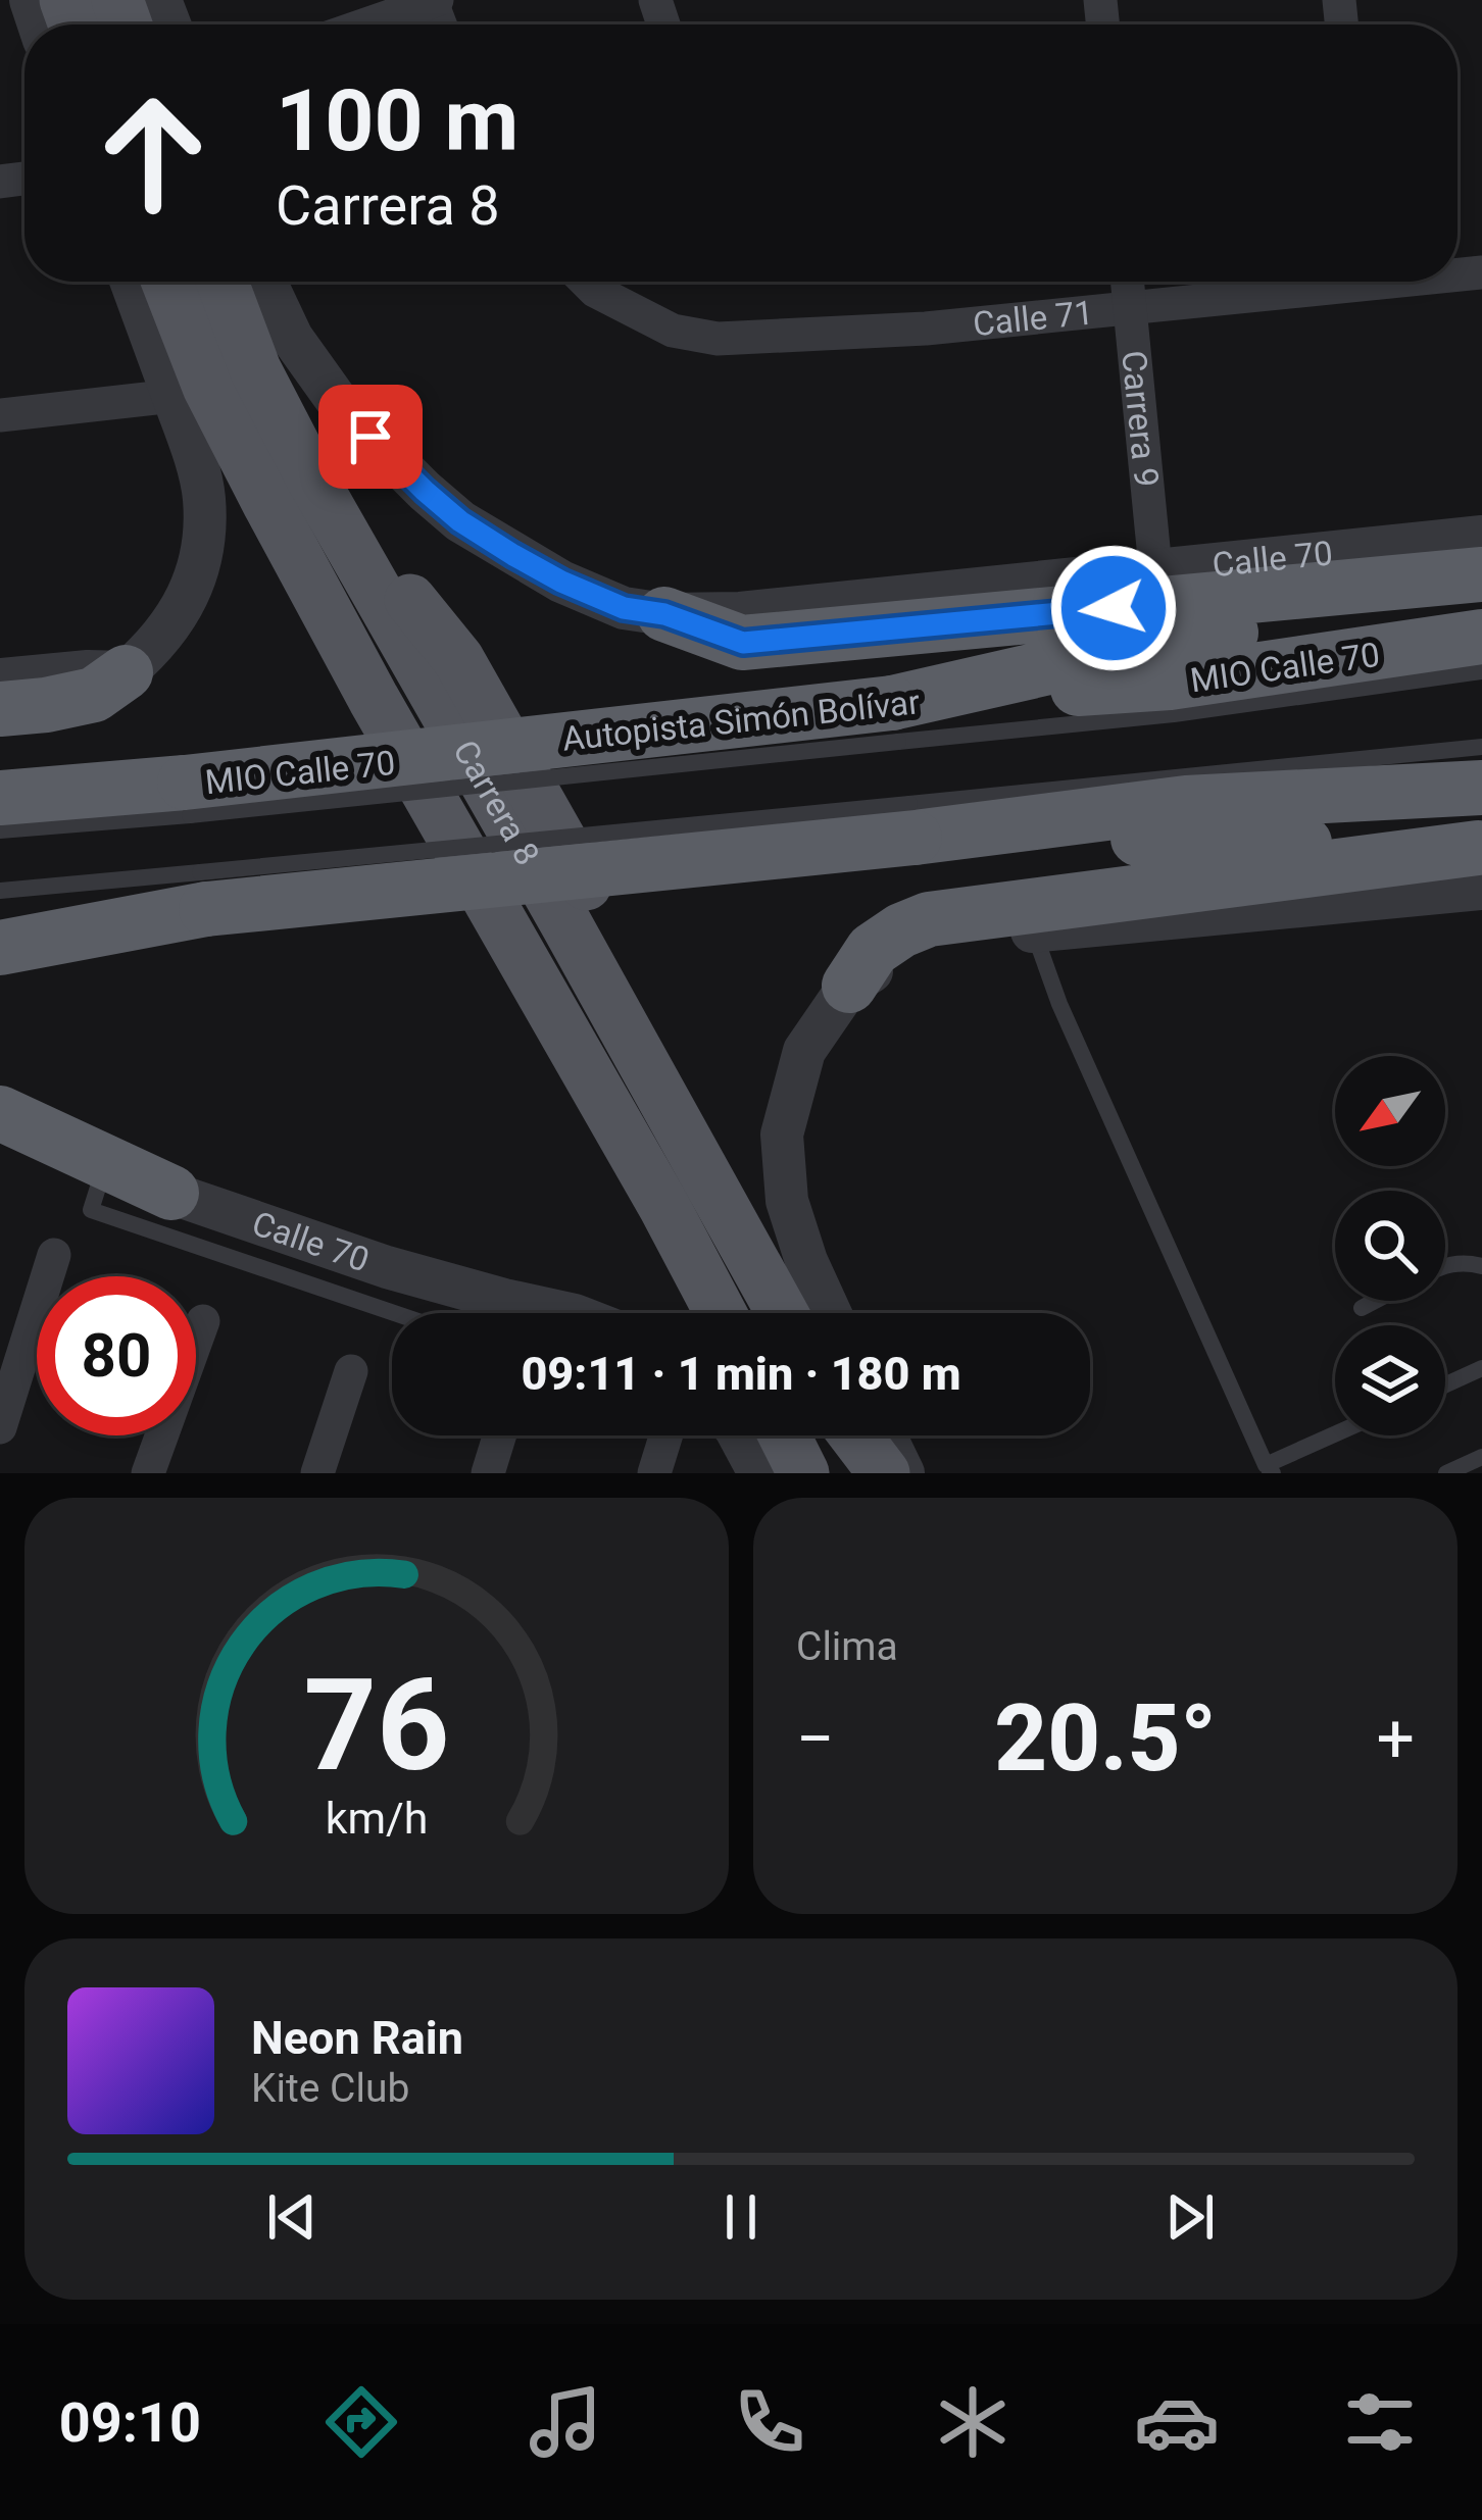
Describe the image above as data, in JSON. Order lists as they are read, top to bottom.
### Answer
{
  "streets": {
    "highway": ["Autopista Simón Bolívar"],
    "main road": ["Carrera 8"],
    "street": ["Calle 71", "Carrera 9", "Calle 70"],
    "lane": ["MIO Calle 70"]
  },
  "crossings": [
    ["Calle 71", "Carrera 9"],
    ["Carrera 9", "Calle 70"],
    ["MIO Calle 70", "Autopista Simón Bolívar"]
  ],
  "north": "bottom left",
  "page": {
    "turn": ["100 m", "Carrera 8"],
    "limit": "80",
    "trip": "09:11 · 1 min · 180 m",
    "tile": "Clima",
    "heat": ["−", "20.5°", "+"],
    "song": ["Neon Rain", "Kite Club"],
    "tabs": "09:10",
    "gauge": ["76", "km/h"]
  }
}
